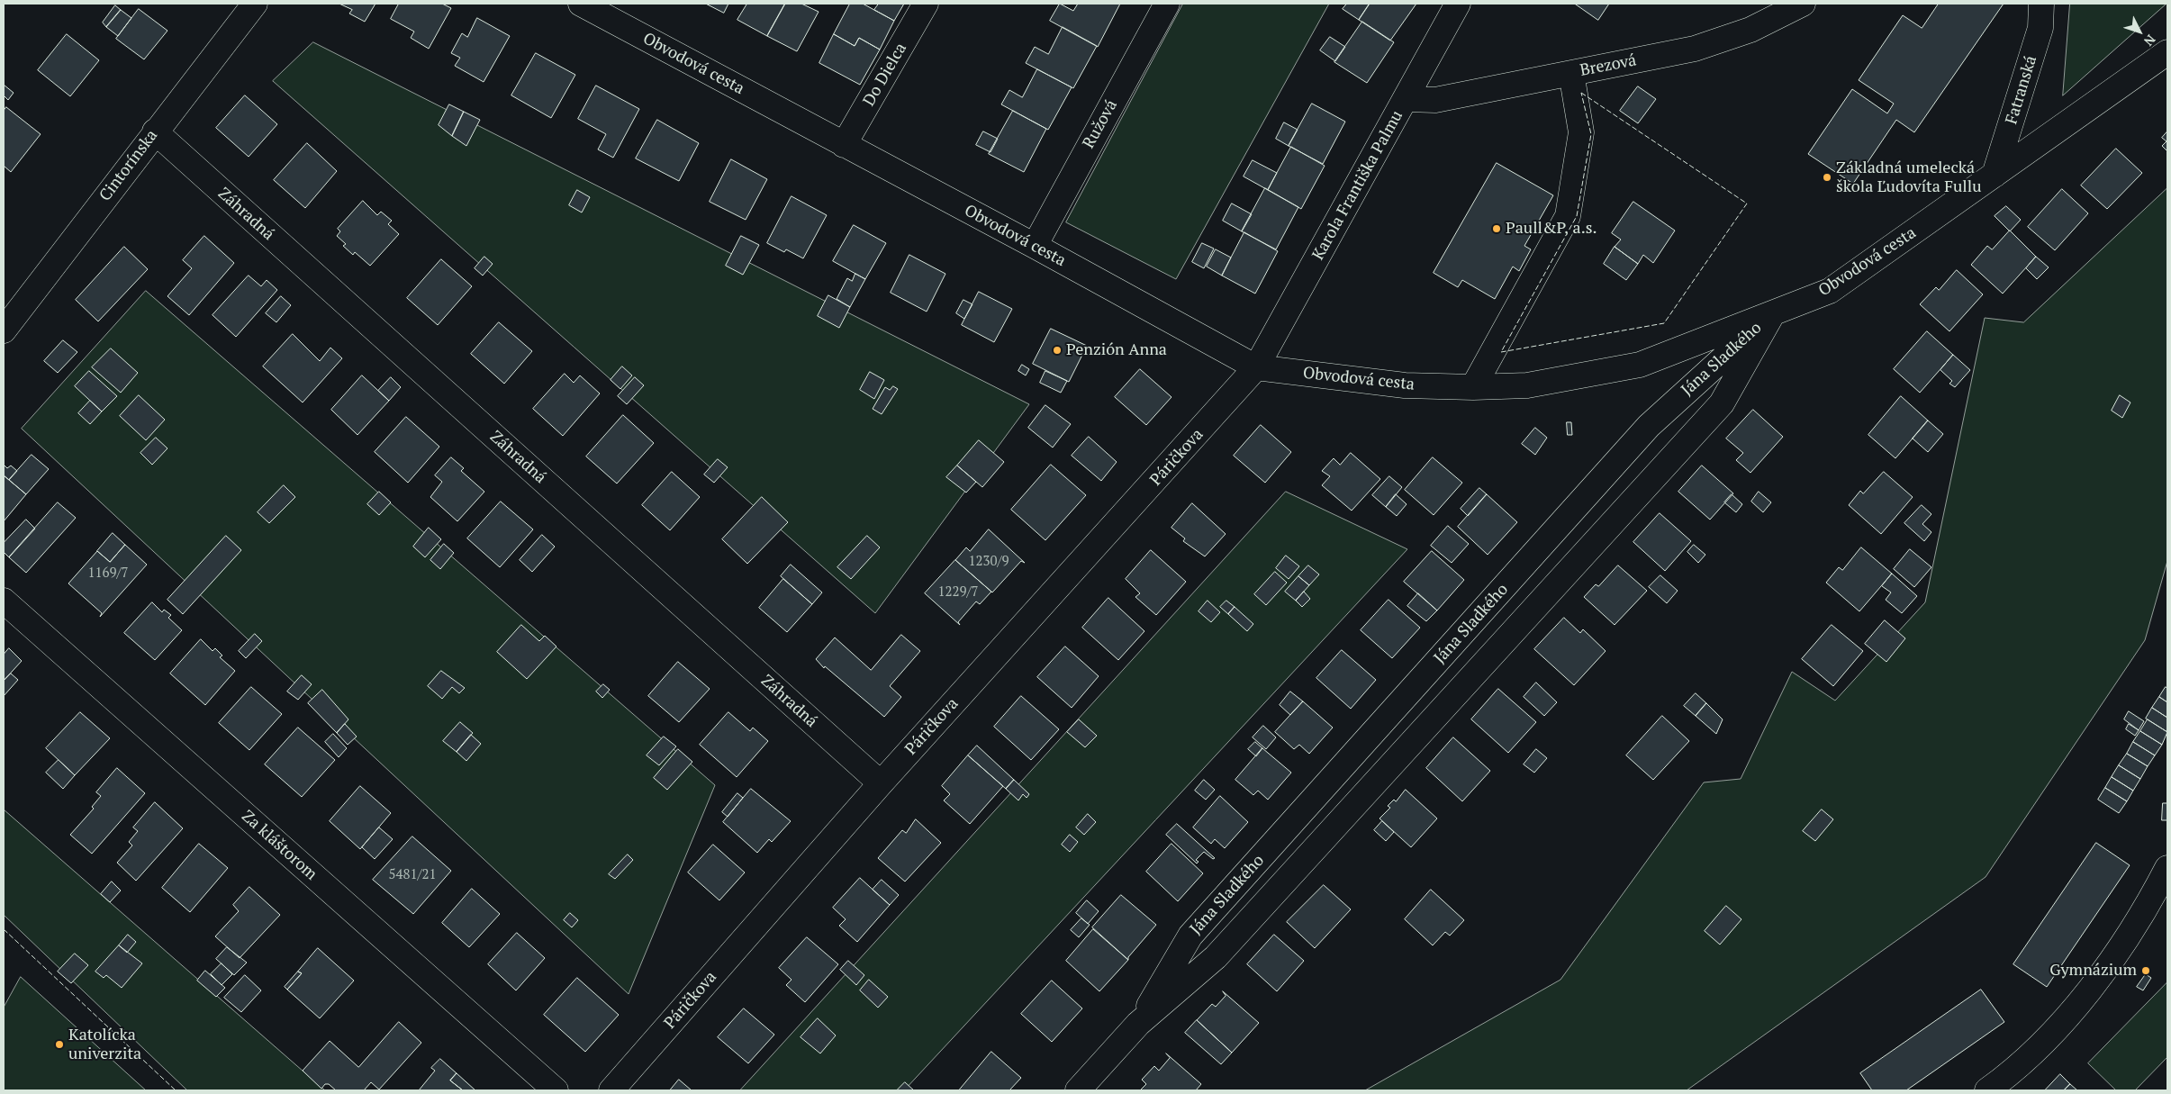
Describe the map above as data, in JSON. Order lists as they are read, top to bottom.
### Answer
{
  "streets": {
    "street": [
      "Obvodová cesta",
      "Brezová",
      "Do Dielca",
      "Fatranská",
      "Ružová",
      "Cintorínska",
      "Karola Františka Palmu",
      "Záhradná",
      "Jána Sladkého",
      "Páričkova",
      "Za kláštorom"
    ]
  },
  "crossings": [
    ["Obvodová cesta", "Do Dielca"],
    ["Obvodová cesta", "Fatranská"],
    ["Obvodová cesta", "Ružová"],
    ["Obvodová cesta", "Karola Františka Palmu"],
    ["Obvodová cesta", "Jána Sladkého"],
    ["Obvodová cesta", "Páričkova"],
    ["Brezová", "Karola Františka Palmu"],
    ["Cintorínska", "Záhradná"],
    ["Karola Františka Palmu", "Páričkova"],
    ["Záhradná", "Páričkova"]
  ],
  "places": [
    "Základná umelecká škola Ľudovíta Fullu",
    "Paull&P, a.s.",
    "Penzión Anna",
    "Gymnázium",
    "Katolícka univerzita"
  ],
  "house_numbers": [
    "1230/9",
    "1169/7",
    "1229/7",
    "5481/21"
  ],
  "north": "bottom right"
}
